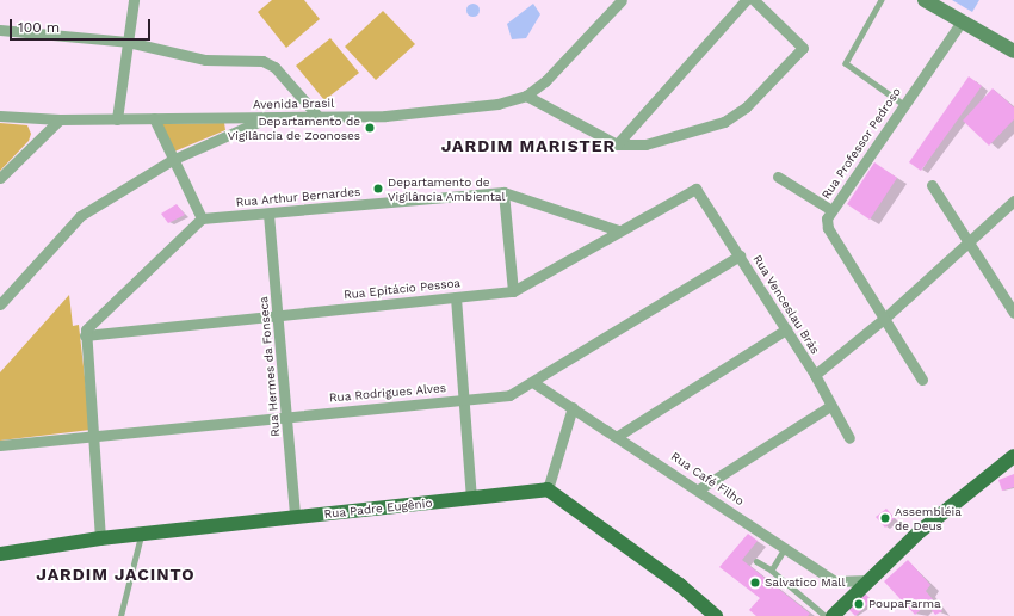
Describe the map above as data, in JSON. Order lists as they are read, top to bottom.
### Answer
{
  "streets": {
    "main road": ["Rua Padre Eugênio"],
    "street": [
      "Avenida Brasil",
      "Rua Professor Pedroso",
      "Rua Arthur Bernardes",
      "Rua Epitácio Pessoa",
      "Rua Venceslau Brás",
      "Rua Hermes da Fonseca",
      "Rua Rodrigues Alves",
      "Rua Café Filho"
    ]
  },
  "crossings": [
    ["Rua Arthur Bernardes", "Rua Epitácio Pessoa"],
    ["Rua Arthur Bernardes", "Rua Hermes da Fonseca"],
    ["Rua Epitácio Pessoa", "Rua Venceslau Brás"],
    ["Rua Epitácio Pessoa", "Rua Hermes da Fonseca"],
    ["Rua Venceslau Brás", "Rua Rodrigues Alves"],
    ["Rua Hermes da Fonseca", "Rua Rodrigues Alves"],
    ["Rua Hermes da Fonseca", "Rua Padre Eugênio"],
    ["Rua Rodrigues Alves", "Rua Café Filho"]
  ],
  "districts": ["JARDIM MARISTER", "JARDIM JACINTO"],
  "places": [
    "Departamento de Vigilância de Zoonoses",
    "Departamento de Vigilância Ambiental",
    "Assembléia de Deus",
    "Salvatico Mall",
    "PoupaFarma"
  ],
  "scale_bar": "100 m"
}
